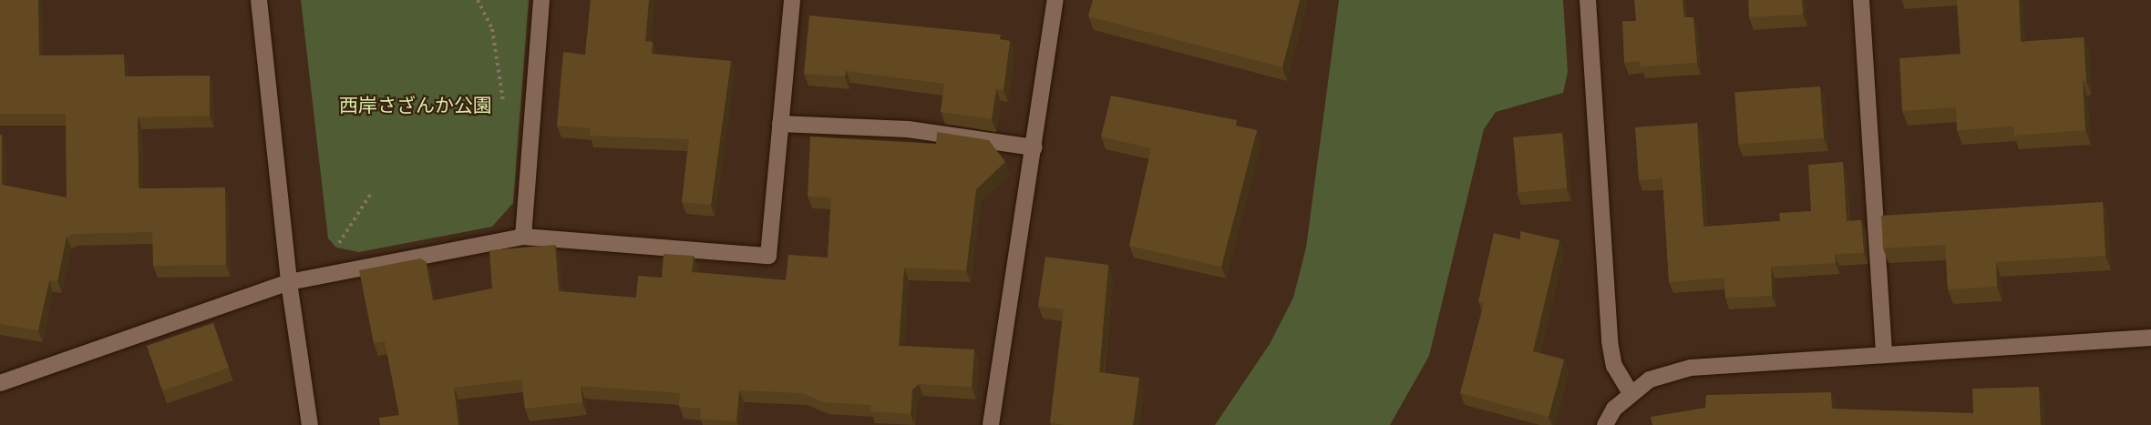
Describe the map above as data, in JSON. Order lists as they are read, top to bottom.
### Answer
{
  "parks": ["西岸さざんか公園"]
}
